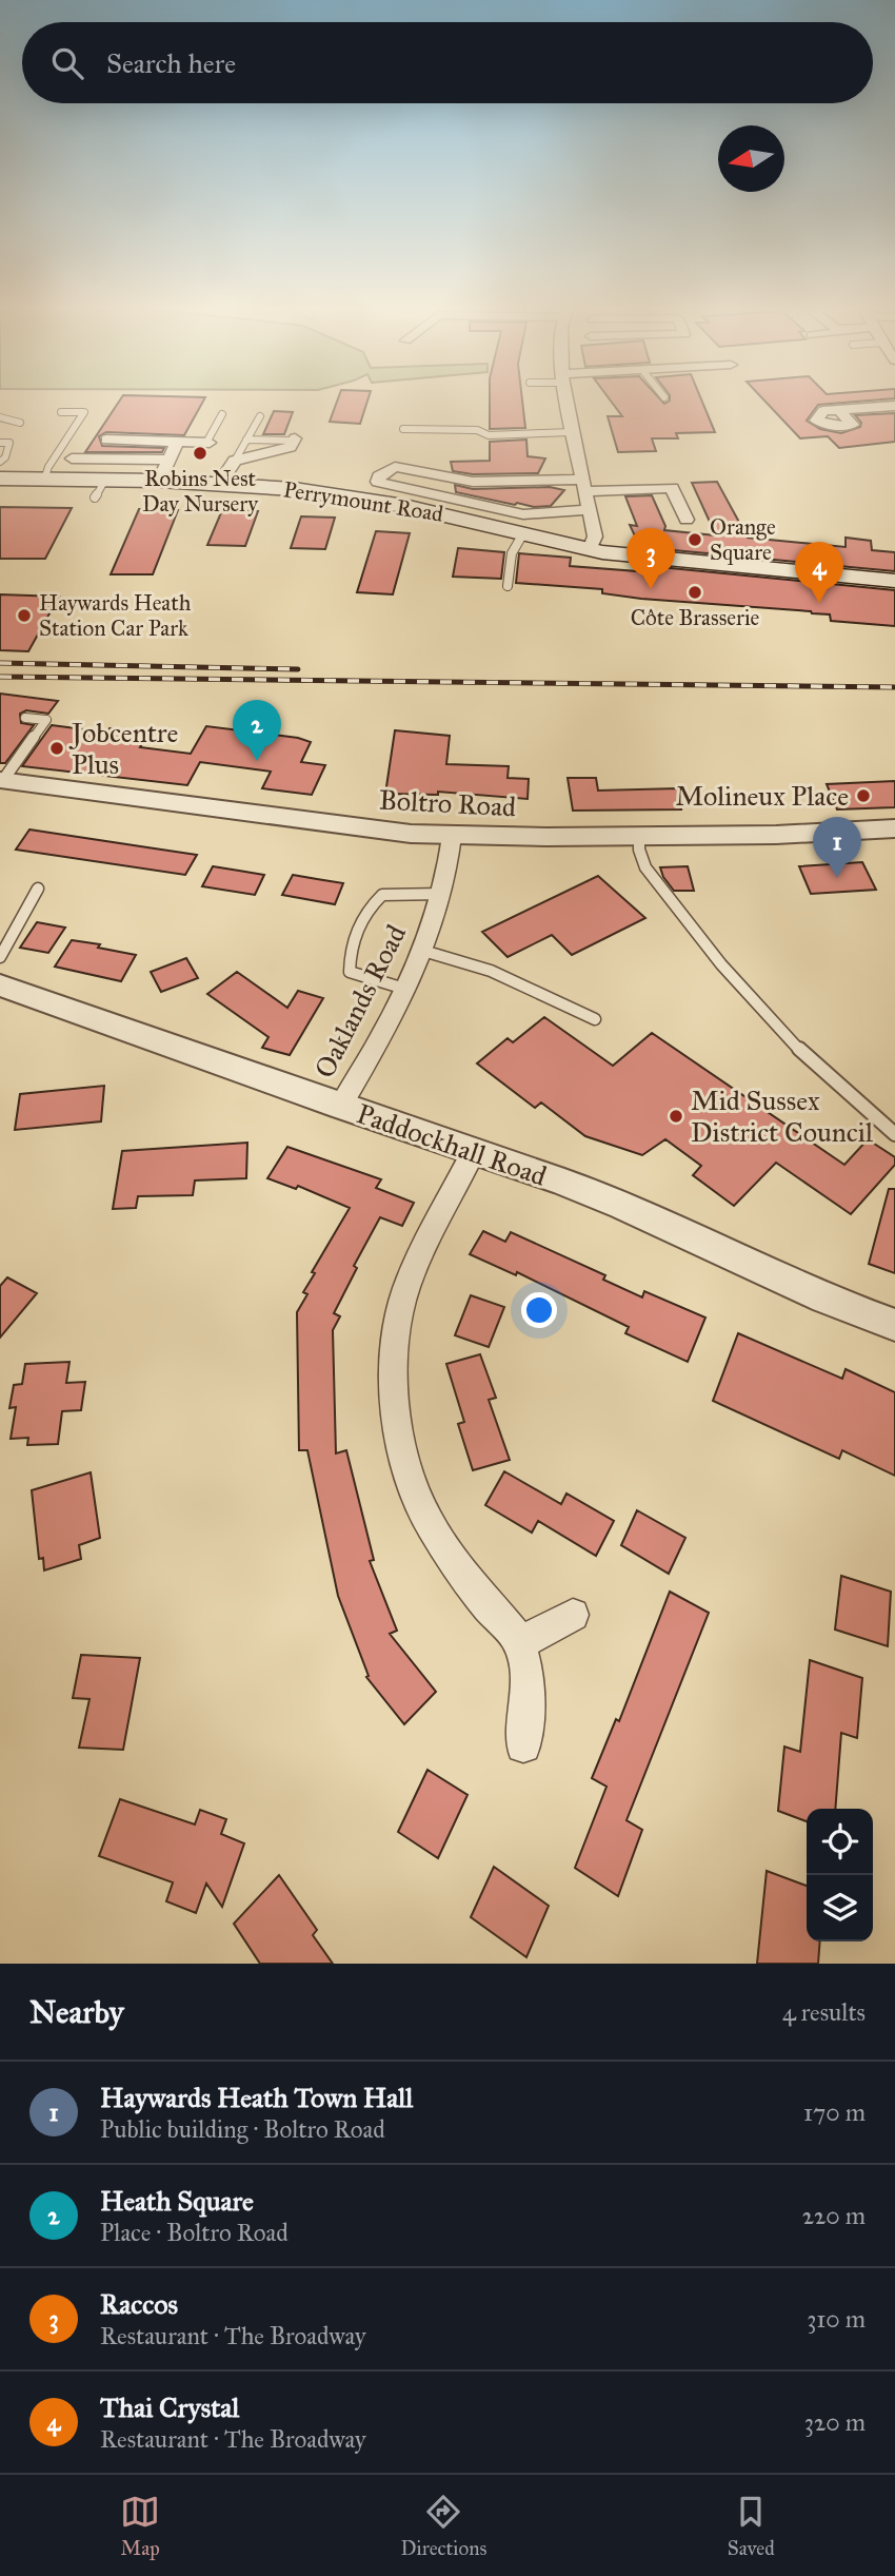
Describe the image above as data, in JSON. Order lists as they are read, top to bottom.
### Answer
{
  "streets": {
    "main road": ["Perrymount Road"],
    "street": ["Boltro Road", "Oaklands Road", "Paddockhall Road"]
  },
  "crossings": [
    ["Boltro Road", "Oaklands Road"],
    ["Oaklands Road", "Paddockhall Road"]
  ],
  "places": [
    "Robins Nest Day Nursery",
    "Orange Square",
    "Côte Brasserie",
    "Haywards Heath Station Car Park",
    "Jobcentre Plus",
    "Molineux Place",
    "Mid Sussex District Council"
  ],
  "north": "left",
  "page": {
    "search": "Search here",
    "pins": [
      "3",
      "4",
      "2",
      "1"
    ],
    "heading": ["Nearby", "4 results"],
    "list": [
      {
        "mark": "1",
        "name": "Haywards Heath Town Hall",
        "note": "Public building · Boltro Road",
        "value": "170 m"
      },
      {
        "mark": "2",
        "name": "Heath Square",
        "note": "Place · Boltro Road",
        "value": "220 m"
      },
      {
        "mark": "3",
        "name": "Raccos",
        "note": "Restaurant · The Broadway",
        "value": "310 m"
      },
      {
        "mark": "4",
        "name": "Thai Crystal",
        "note": "Restaurant · The Broadway",
        "value": "320 m"
      }
    ],
    "nav": ["Map", "Directions", "Saved"]
  }
}
